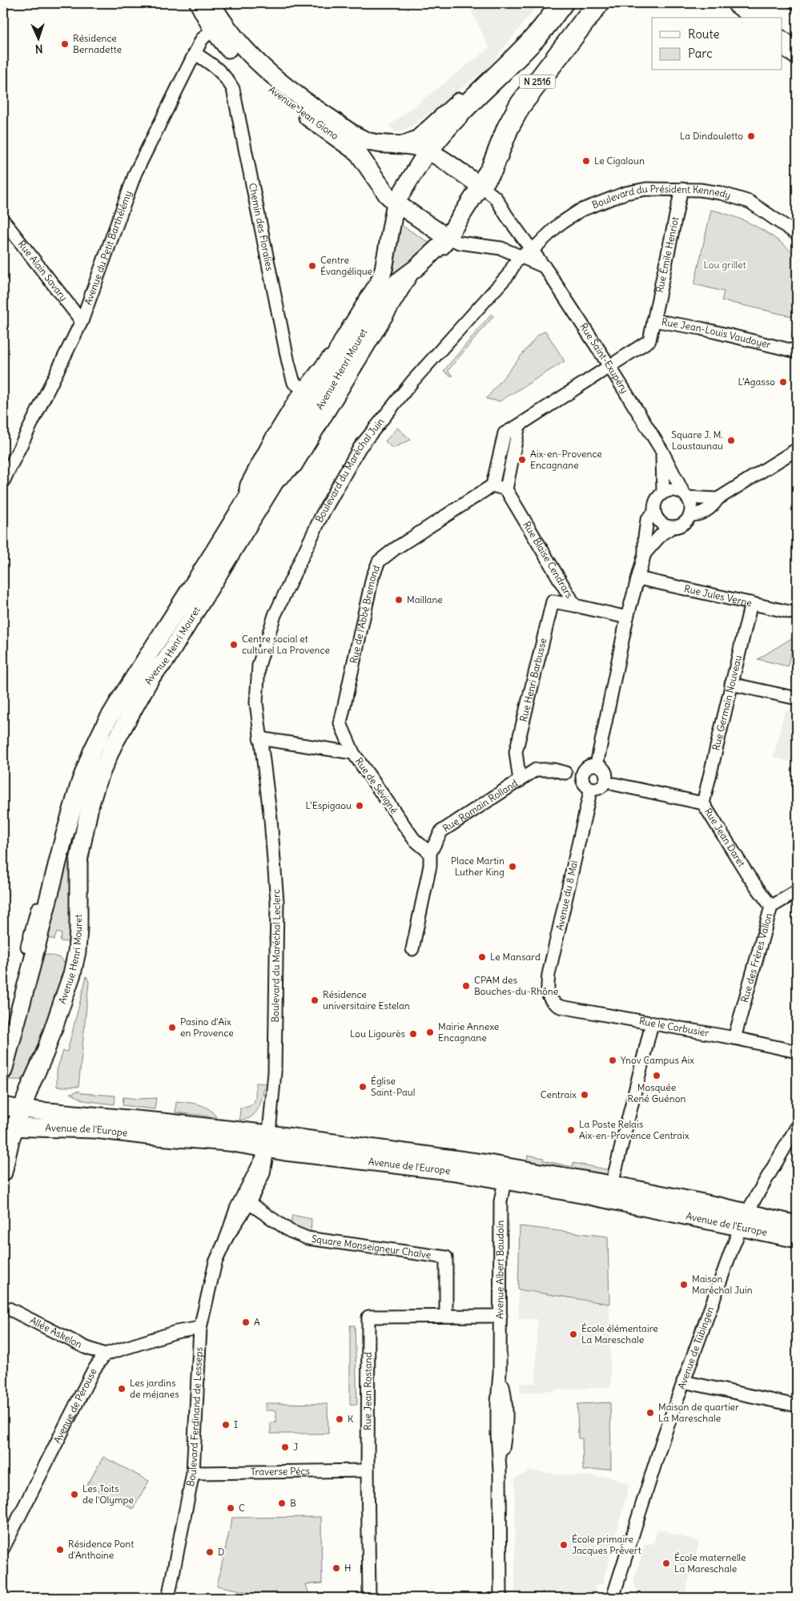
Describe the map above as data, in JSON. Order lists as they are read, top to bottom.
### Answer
{
  "streets": {
    "highway": ["N 2516"],
    "main road": ["Avenue Jean Giono", "Avenue Henri Mouret", "Avenue de l'Europe"],
    "street": [
      "Boulevard du Président Kennedy",
      "Chemin des Floralies",
      "Avenue du Petit Barthélémy",
      "Rue Émile Henriot",
      "Rue Alain Savary",
      "Rue Jean-Louis Vaudoyer",
      "Rue Saint-Exupéry",
      "Boulevard du Maréchal Juin",
      "Rue Blaise Cendrars",
      "Rue Jules Verne",
      "Rue de l'Abbé Bremond",
      "Rue Henri Barbusse",
      "Rue Germain Nouveau",
      "Rue de Sévigné",
      "Rue Romain Rolland",
      "Rue Jean Daret",
      "Avenue du 8 Mai",
      "Boulevard du Maréchal Leclerc",
      "Rue des Frères Vallon",
      "Rue le Corbusier",
      "Square Monseigneur Chalve",
      "Avenue Albert Baudoin",
      "Allée Askelon",
      "Avenue de Tübingen",
      "Rue Jean Rostand",
      "Avenue de Pérouse",
      "Boulevard Ferdinand de Lesseps",
      "Traverse Pécs"
    ]
  },
  "crossings": [
    ["N 2516", "Avenue Jean Giono"],
    ["N 2516", "Rue Saint-Exupéry"],
    ["N 2516", "Avenue Henri Mouret"],
    ["Avenue Jean Giono", "Avenue du Petit Barthélémy"],
    ["Avenue Jean Giono", "Rue Saint-Exupéry"],
    ["Avenue Jean Giono", "Avenue Henri Mouret"],
    ["Boulevard du Président Kennedy", "Rue Émile Henriot"],
    ["Boulevard du Président Kennedy", "Rue Saint-Exupéry"],
    ["Chemin des Floralies", "Avenue du Petit Barthélémy"],
    ["Chemin des Floralies", "Avenue Henri Mouret"],
    ["Avenue du Petit Barthélémy", "Rue Alain Savary"],
    ["Rue Émile Henriot", "Rue Jean-Louis Vaudoyer"],
    ["Rue Jean-Louis Vaudoyer", "Rue Saint-Exupéry"],
    ["Rue Saint-Exupéry", "Avenue Henri Mouret"],
    ["Avenue Henri Mouret", "Avenue de l'Europe"],
    ["Boulevard du Maréchal Juin", "Rue de Sévigné"],
    ["Boulevard du Maréchal Juin", "Boulevard du Maréchal Leclerc"],
    ["Rue Blaise Cendrars", "Rue Henri Barbusse"],
    ["Rue Blaise Cendrars", "Avenue du 8 Mai"],
    ["Rue Jules Verne", "Rue Germain Nouveau"],
    ["Rue de l'Abbé Bremond", "Rue de Sévigné"],
    ["Rue Henri Barbusse", "Rue Romain Rolland"],
    ["Rue Germain Nouveau", "Rue Jean Daret"],
    ["Rue de Sévigné", "Rue Romain Rolland"],
    ["Rue de Sévigné", "Boulevard du Maréchal Leclerc"],
    ["Rue Jean Daret", "Rue des Frères Vallon"],
    ["Avenue du 8 Mai", "Rue le Corbusier"],
    ["Boulevard du Maréchal Leclerc", "Avenue de l'Europe"],
    ["Boulevard du Maréchal Leclerc", "Boulevard Ferdinand de Lesseps"],
    ["Rue des Frères Vallon", "Rue le Corbusier"],
    ["Avenue de l'Europe", "Avenue Albert Baudoin"],
    ["Avenue de l'Europe", "Avenue de Tübingen"],
    ["Avenue de l'Europe", "Boulevard Ferdinand de Lesseps"],
    ["Square Monseigneur Chalve", "Rue Jean Rostand"],
    ["Square Monseigneur Chalve", "Boulevard Ferdinand de Lesseps"],
    ["Avenue Albert Baudoin", "Rue Jean Rostand"],
    ["Allée Askelon", "Avenue de Pérouse"],
    ["Rue Jean Rostand", "Traverse Pécs"],
    ["Boulevard Ferdinand de Lesseps", "Traverse Pécs"]
  ],
  "parks": ["Lou grillet"],
  "places": [
    "Résidence Bernadette",
    "La Dindouletto",
    "Le Cigaloun",
    "Centre Évangélique",
    "L’Agasso",
    "Square J. M. Loustaunau",
    "Aix-en-Provence Encagnane",
    "Maillane",
    "Centre social et culturel La Provence",
    "L’Espigaou",
    "Place Martin Luther King",
    "Le Mansard",
    "CPAM des Bouches-du-Rhône",
    "Résidence universitaire Estelan",
    "Pasino d'Aix en Provence",
    "Mairie Annexe Encagnane",
    "Lou Ligourès",
    "Ynov Campus Aix",
    "Mosquée René Guénon",
    "Église Saint-Paul",
    "Centraix",
    "La Poste Relais Aix-en-Provence Centraix",
    "Maison Maréchal Juin",
    "A",
    "École élémentaire La Mareschale",
    "Les jardins de méjanes",
    "Maison de quartier La Mareschale",
    "K",
    "I",
    "J",
    "Les Toits de l'Olympe",
    "B",
    "C",
    "École primaire Jacques Prévert",
    "Résidence Pont d'Anthoine",
    "D",
    "École maternelle La Mareschale",
    "H"
  ],
  "legend": ["Route", "Parc"],
  "north": "bottom"
}
